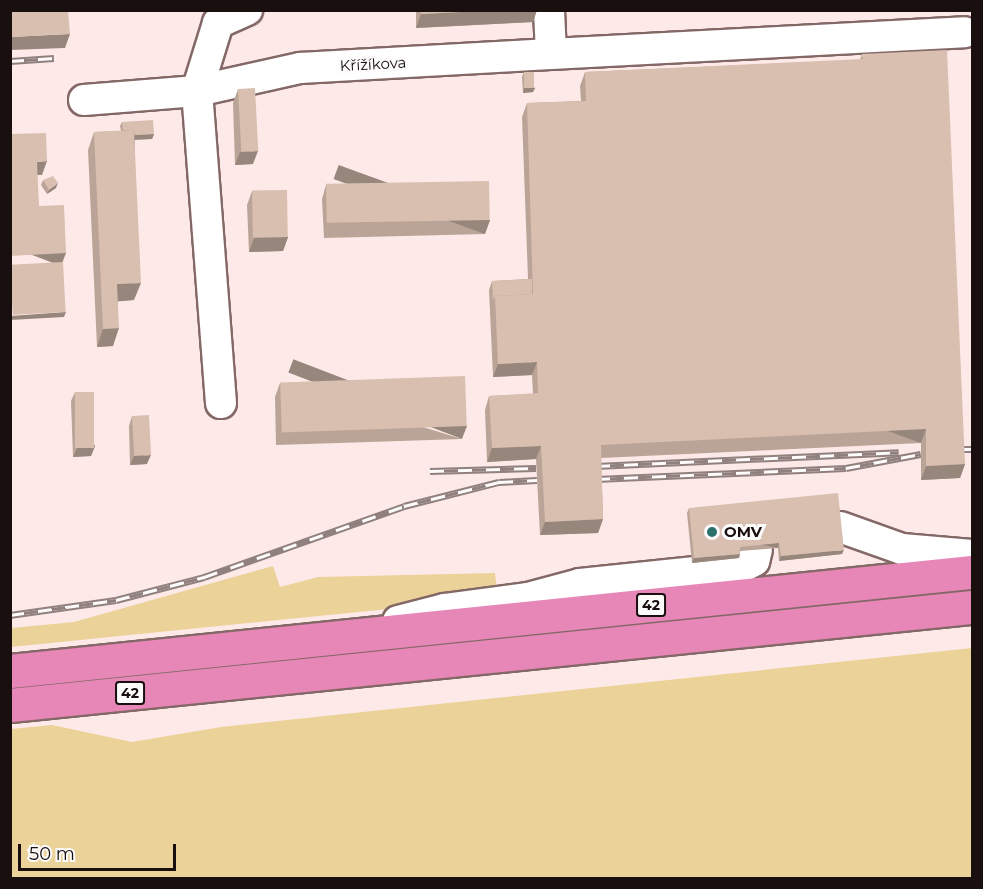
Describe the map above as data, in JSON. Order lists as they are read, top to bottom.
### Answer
{
  "streets": {
    "highway": ["42"],
    "lane": ["Křížíkova"]
  },
  "places": ["OMV"],
  "scale_bar": "50 m"
}
